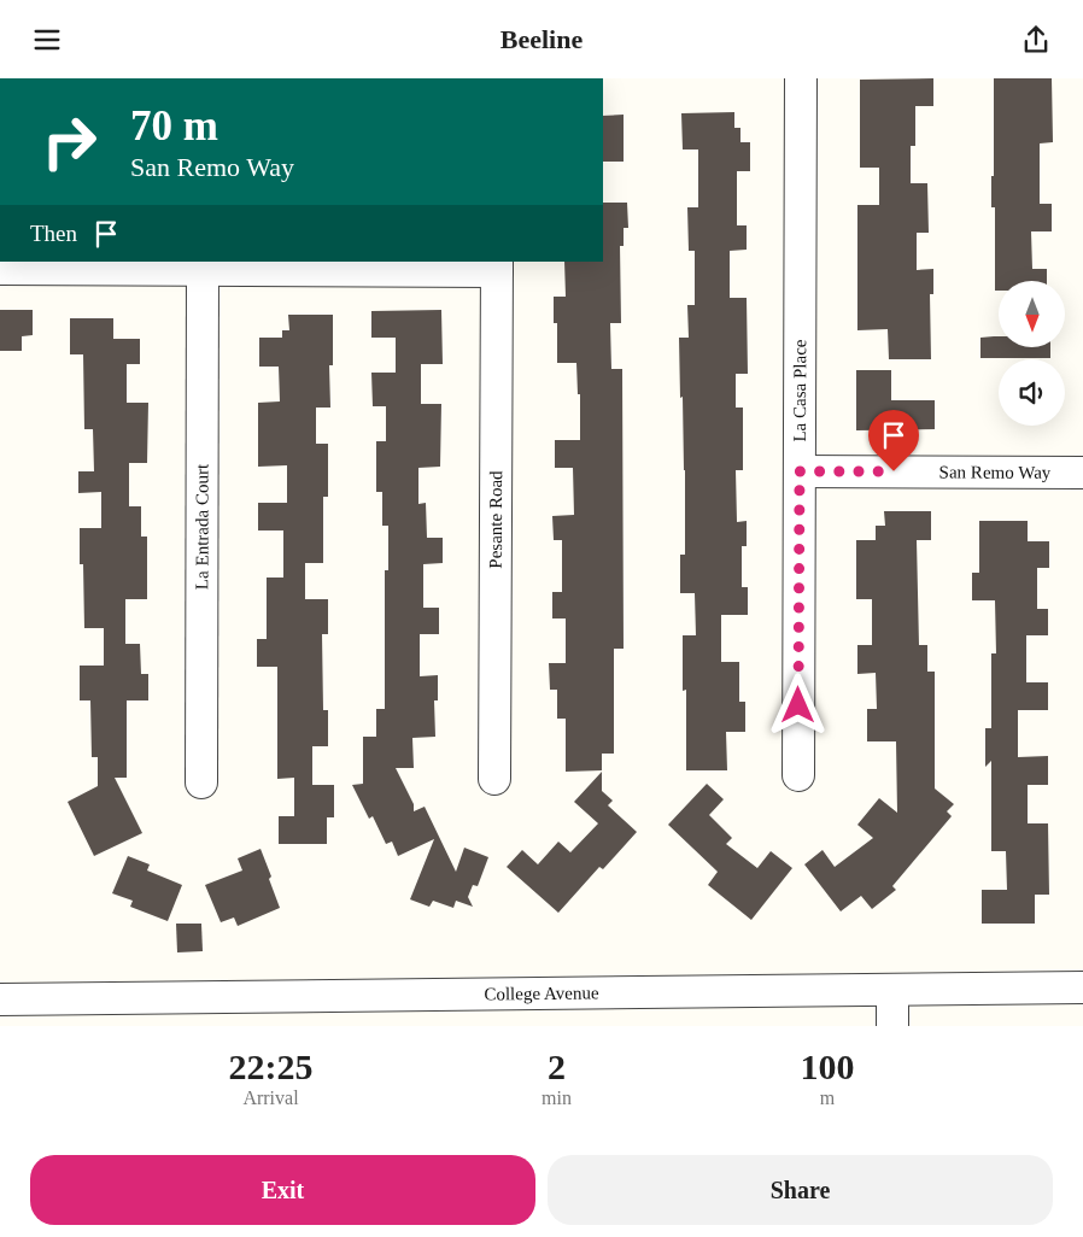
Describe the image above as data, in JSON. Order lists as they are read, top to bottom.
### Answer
{
  "streets": {
    "street": [
      "La Casa Place",
      "San Remo Way",
      "Pesante Road",
      "La Entrada Court",
      "College Avenue"
    ]
  },
  "crossings": [
    ["La Casa Place", "San Remo Way"]
  ],
  "north": "bottom",
  "page": {
    "header": "Beeline",
    "turn": ["70 m", "San Remo Way"],
    "then": "Then",
    "eta": [
      "22:25",
      "Arrival",
      "2",
      "min",
      "100",
      "m"
    ],
    "buttons": ["Exit", "Share"]
  }
}
